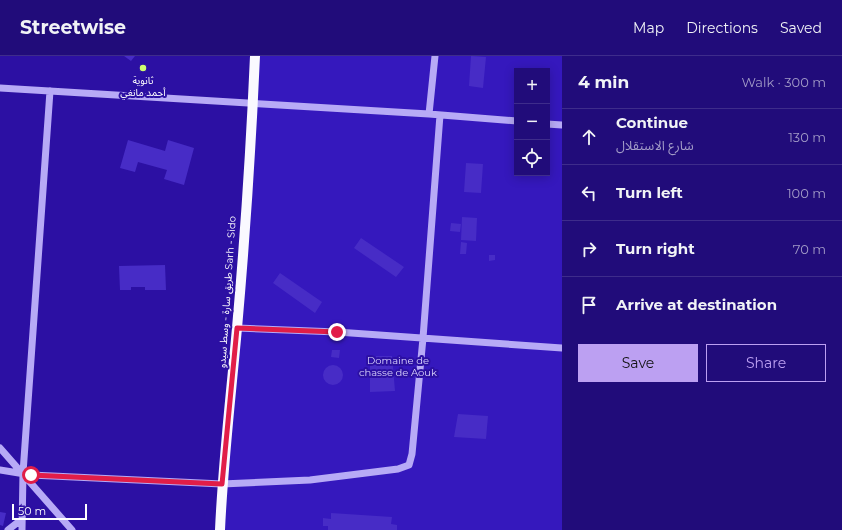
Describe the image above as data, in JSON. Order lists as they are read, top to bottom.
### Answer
{
  "streets": {
    "main road": ["طريق سارة - وسط سيدو Sarh - Sido"]
  },
  "parks": ["Domaine de chasse de Aouk"],
  "places": ["ثانوية أحمد مانغي"],
  "scale_bar": "50 m",
  "page": {
    "header": "Streetwise",
    "nav": ["Map", "Directions", "Saved"],
    "heading": ["4 min", "Walk · 300 m"],
    "map_buttons": ["+", "−"],
    "list": [
      ["Continue", "شارع الاستقلال", "130 m"],
      ["Turn left", "100 m"],
      ["Turn right", "70 m"],
      "Arrive at destination"
    ],
    "buttons": ["Save", "Share"],
    "scale": "50 m"
  }
}
